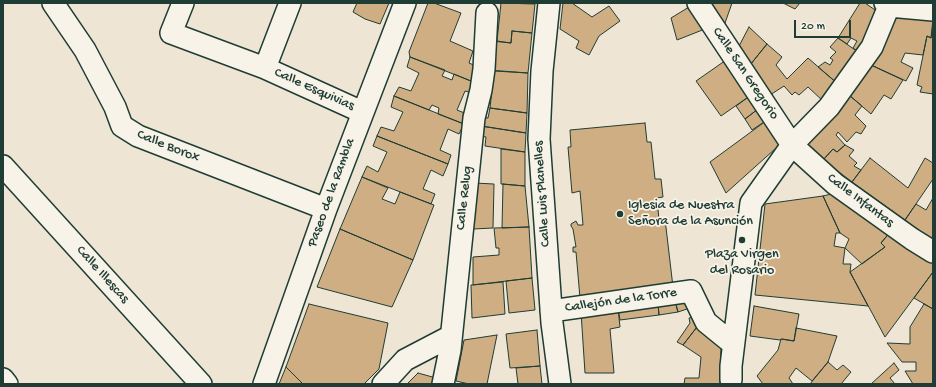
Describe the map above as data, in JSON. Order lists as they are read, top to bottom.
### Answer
{
  "streets": {
    "street": [
      "Calle San Gregorio",
      "Calle Esquivias",
      "Calle Borox",
      "Paseo de la Rambla",
      "Calle Luis Planelles",
      "Calle Relug",
      "Calle Infantas",
      "Calle Illescas",
      "Callejón de la Torre"
    ]
  },
  "crossings": [
    ["Calle San Gregorio", "Calle Infantas"],
    ["Calle Esquivias", "Paseo de la Rambla"],
    ["Calle Borox", "Paseo de la Rambla"],
    ["Calle Luis Planelles", "Callejón de la Torre"]
  ],
  "places": ["Iglesia de Nuestra Señora de la Asunción", "Plaza Virgen del Rosario"],
  "scale_bar": "20 m"
}
